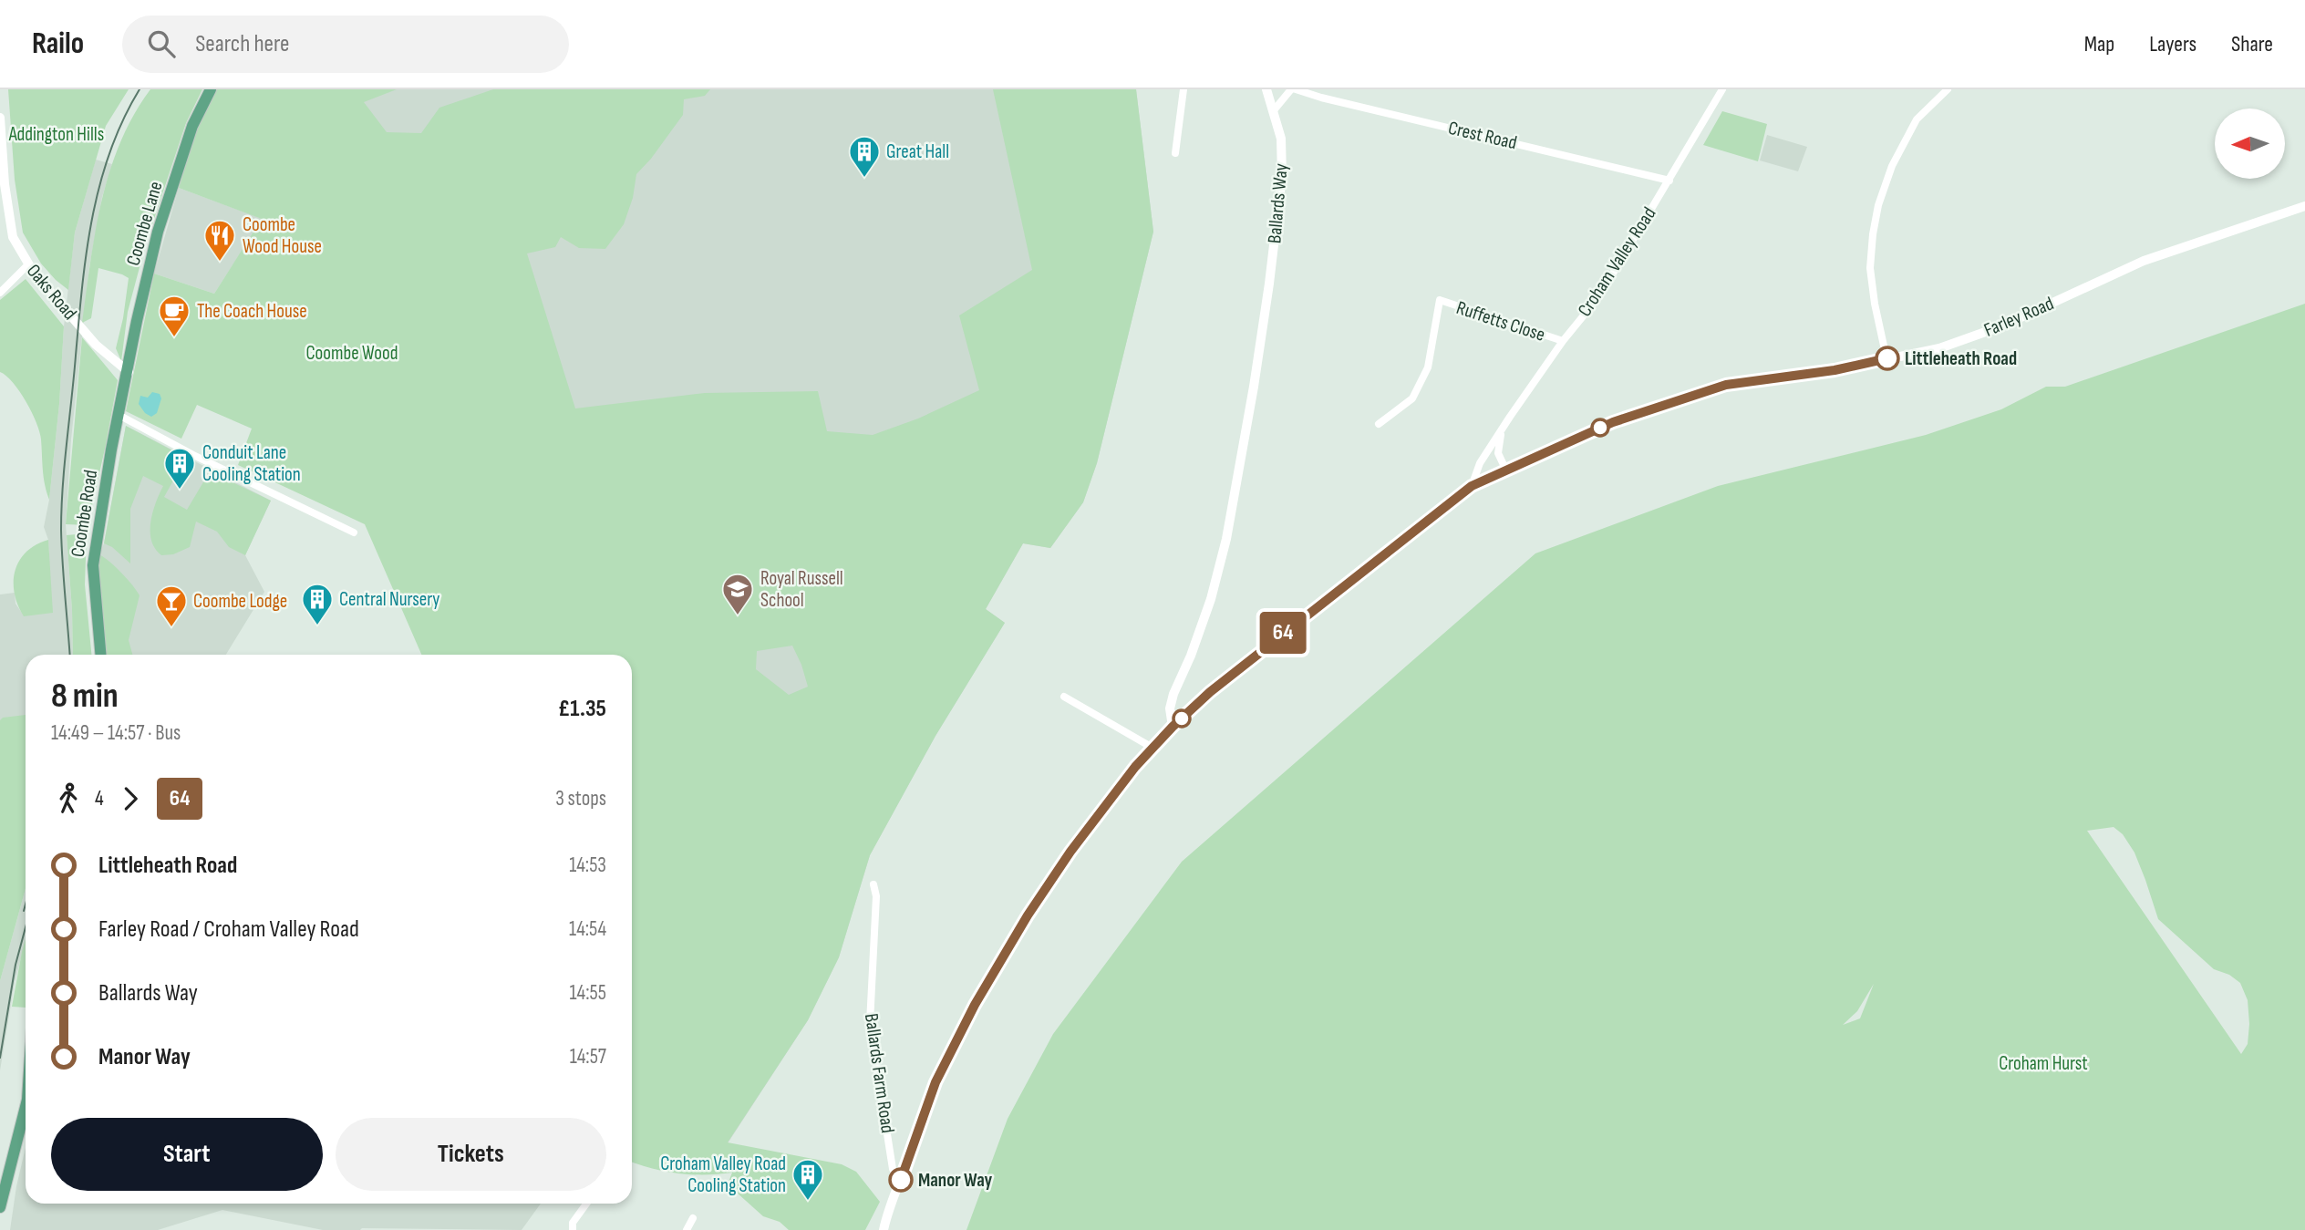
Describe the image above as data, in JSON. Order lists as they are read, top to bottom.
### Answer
{
  "streets": {
    "main road": ["Coombe Lane", "Coombe Road"],
    "street": [
      "Crest Road",
      "Ballards Way",
      "Croham Valley Road",
      "Oaks Road",
      "Farley Road",
      "Ruffetts Close",
      "Ballards Farm Road"
    ]
  },
  "crossings": [
    ["Crest Road", "Croham Valley Road"],
    ["Ballards Way", "Croham Valley Road"],
    ["Coombe Lane", "Oaks Road"],
    ["Coombe Lane", "Coombe Road"],
    ["Croham Valley Road", "Farley Road"],
    ["Croham Valley Road", "Ruffetts Close"],
    ["Croham Valley Road", "Ballards Farm Road"],
    ["Oaks Road", "Coombe Road"]
  ],
  "parks": ["Addington Hills", "Coombe Wood", "Croham Hurst"],
  "places": {
    "building": [
      "Great Hall",
      "Conduit Lane Cooling Station",
      "Central Nursery",
      "Croham Valley Road Cooling Station"
    ],
    "restaurant": ["Coombe Wood House"],
    "cafe": ["The Coach House"],
    "other": ["Littleheath Road", "Manor Way"],
    "school or university": ["Royal Russell School"],
    "bar": ["Coombe Lodge"]
  },
  "lines": ["bus line 64"],
  "north": "left",
  "page": {
    "header": "Railo",
    "search": "Search here",
    "nav": ["Map", "Layers", "Share"],
    "on_map": "64",
    "heading": ["8 min", "14:49 – 14:57 · Bus", "£1.35"],
    "legs": ["4", "64", "3 stops"],
    "list": [
      {
        "name": "Littleheath Road",
        "value": "14:53"
      },
      {
        "name": "Farley Road / Croham Valley Road",
        "value": "14:54"
      },
      {
        "name": "Ballards Way",
        "value": "14:55"
      },
      {
        "name": "Manor Way",
        "value": "14:57"
      }
    ],
    "buttons": ["Start", "Tickets"]
  }
}
